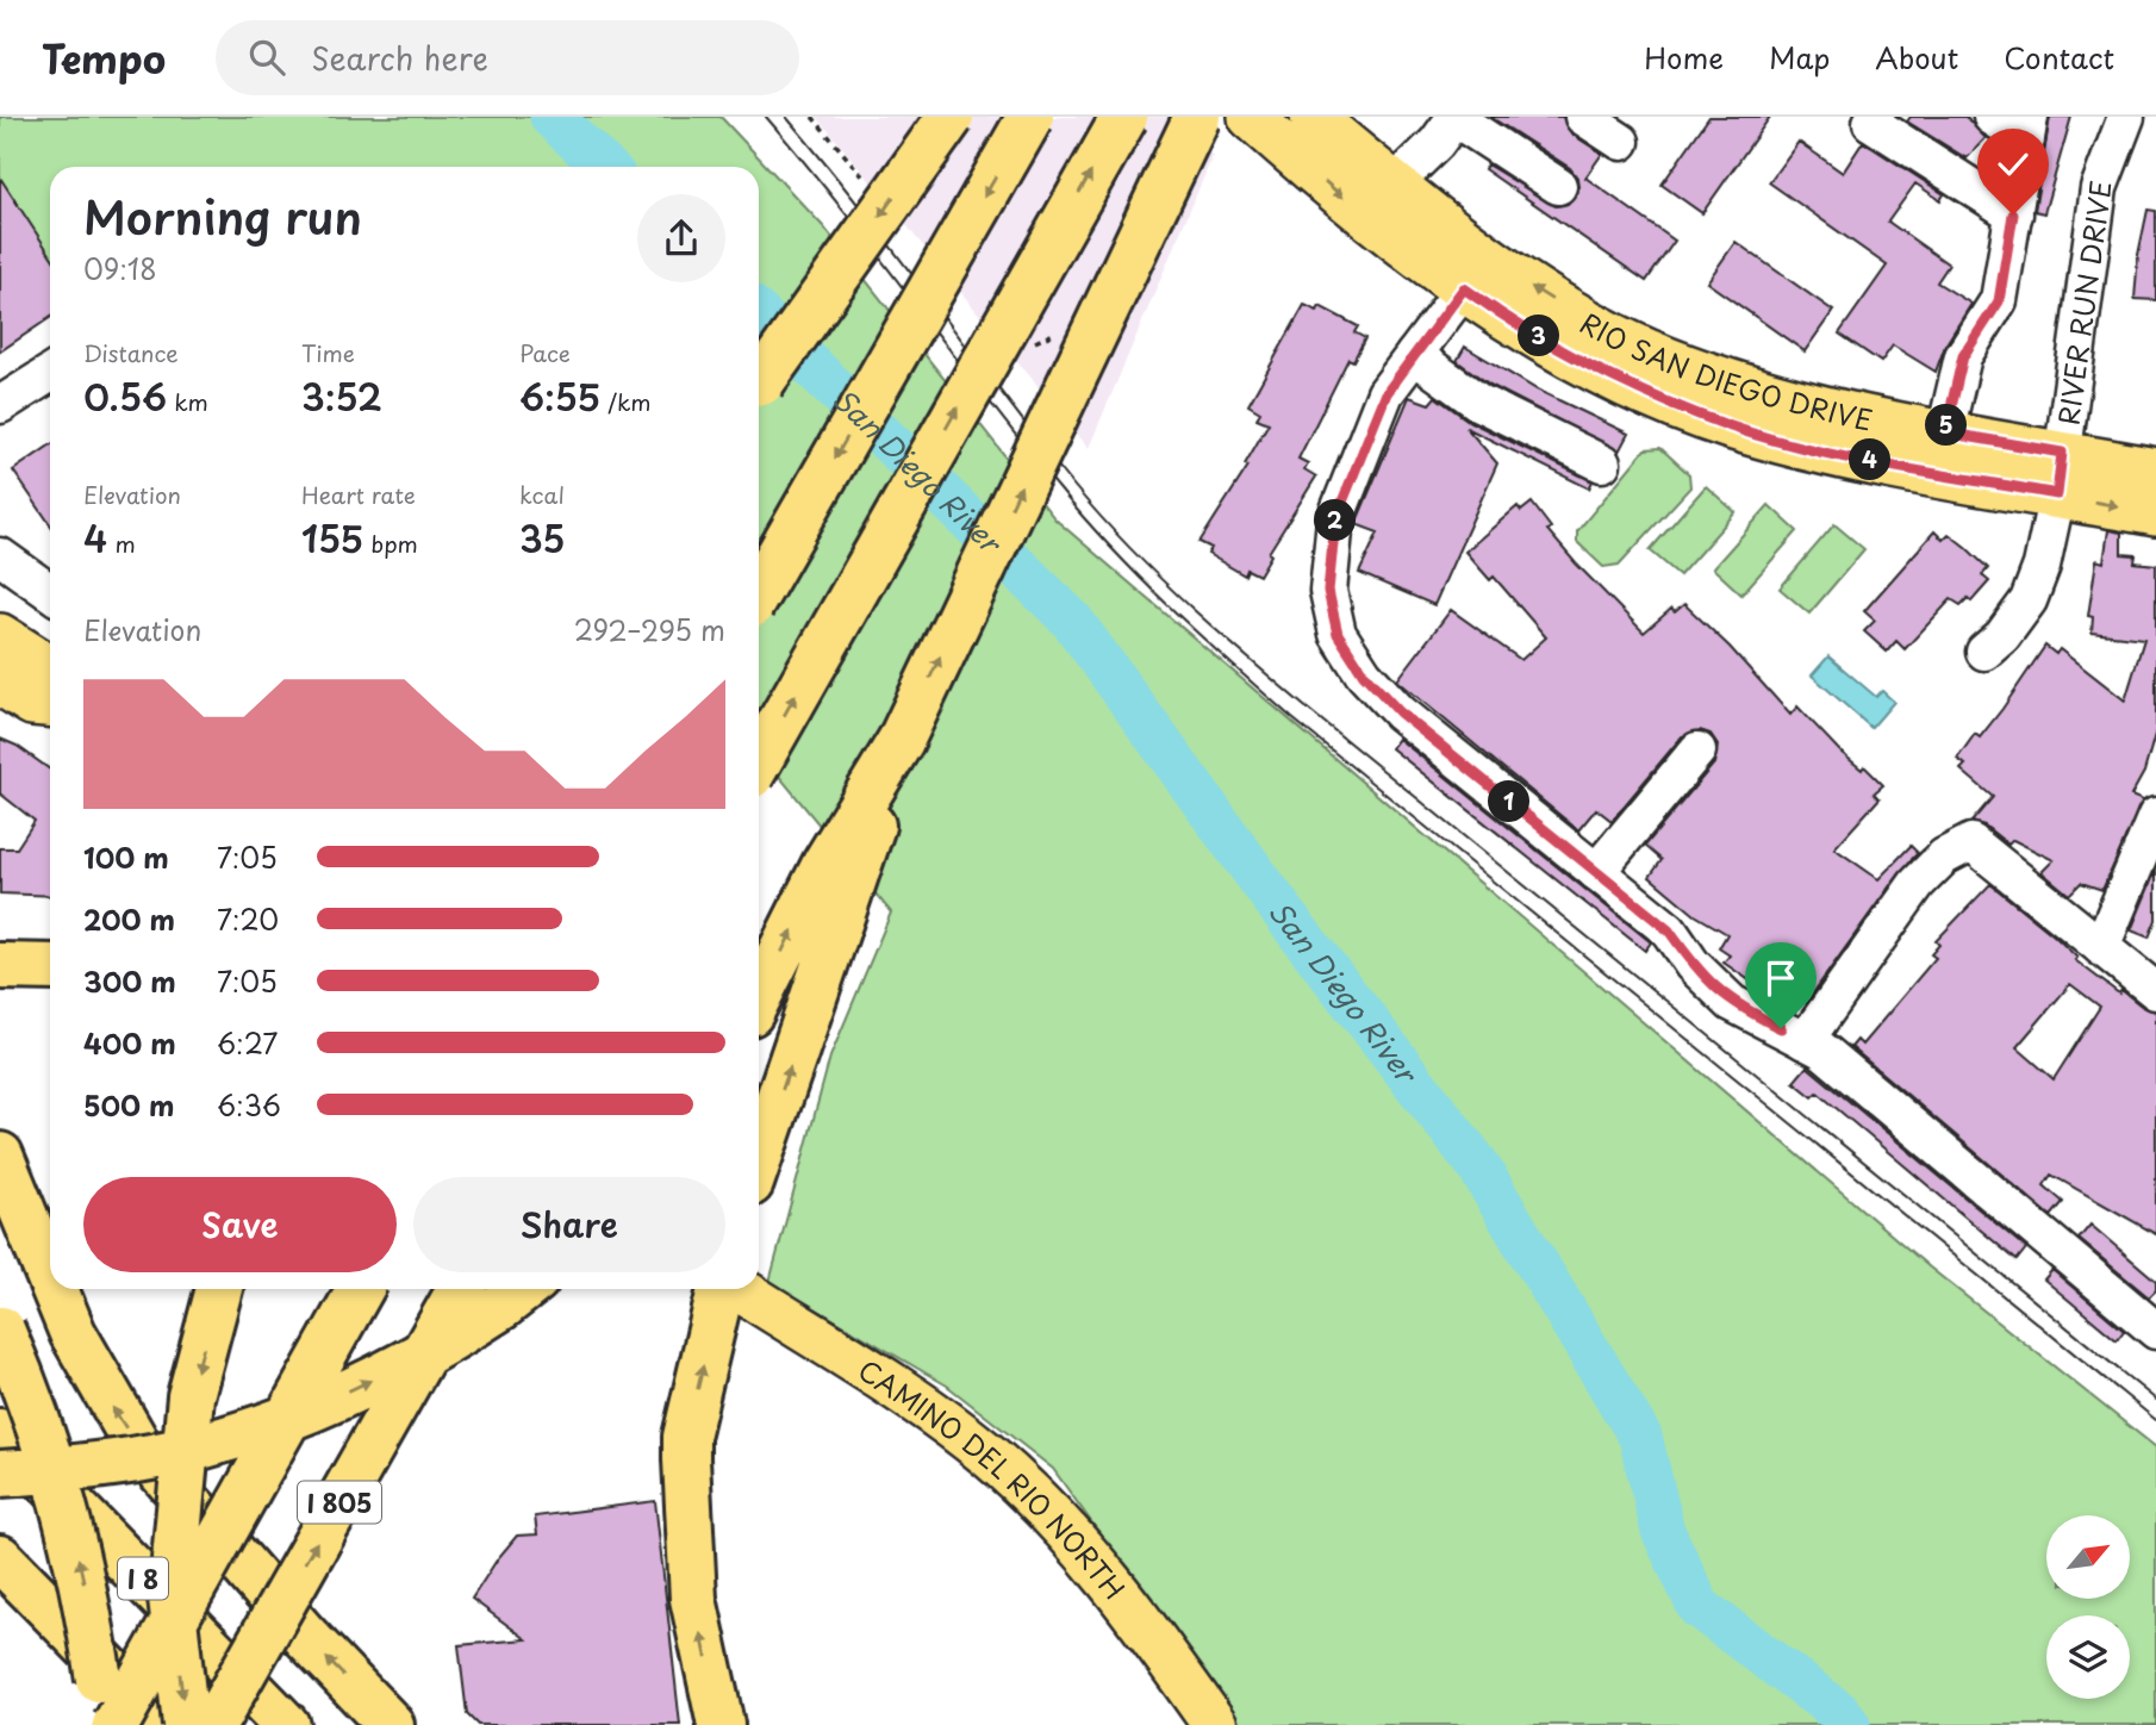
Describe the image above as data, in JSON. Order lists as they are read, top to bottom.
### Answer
{
  "streets": {
    "highway": ["I 805", "I 8"],
    "main road": ["RIO SAN DIEGO DRIVE", "CAMINO DEL RIO NORTH"],
    "street": ["RIVER RUN DRIVE"]
  },
  "crossings": [
    ["RIVER RUN DRIVE", "RIO SAN DIEGO DRIVE"]
  ],
  "water": ["San Diego River"],
  "north": "top right",
  "page": {
    "header": "Tempo",
    "search": "Search here",
    "nav": [
      "Home",
      "Map",
      "About",
      "Contact"
    ],
    "heading": ["Morning run", "09:18"],
    "stats": [
      ["Distance", "0.56 km"],
      ["Time", "3:52"],
      ["Pace", "6:55 /km"],
      ["Elevation", "4 m"],
      ["Heart rate", "155 bpm"],
      ["kcal", "35"]
    ],
    "pins": [
      "3",
      "5",
      "4",
      "2",
      "1"
    ],
    "chart": ["Elevation", "292–295 m"],
    "list": [
      {
        "name": "100 m",
        "note": "7:05"
      },
      {
        "name": "200 m",
        "note": "7:20"
      },
      {
        "name": "300 m",
        "note": "7:05"
      },
      {
        "name": "400 m",
        "note": "6:27"
      },
      {
        "name": "500 m",
        "note": "6:36"
      }
    ],
    "buttons": ["Save", "Share"]
  }
}
